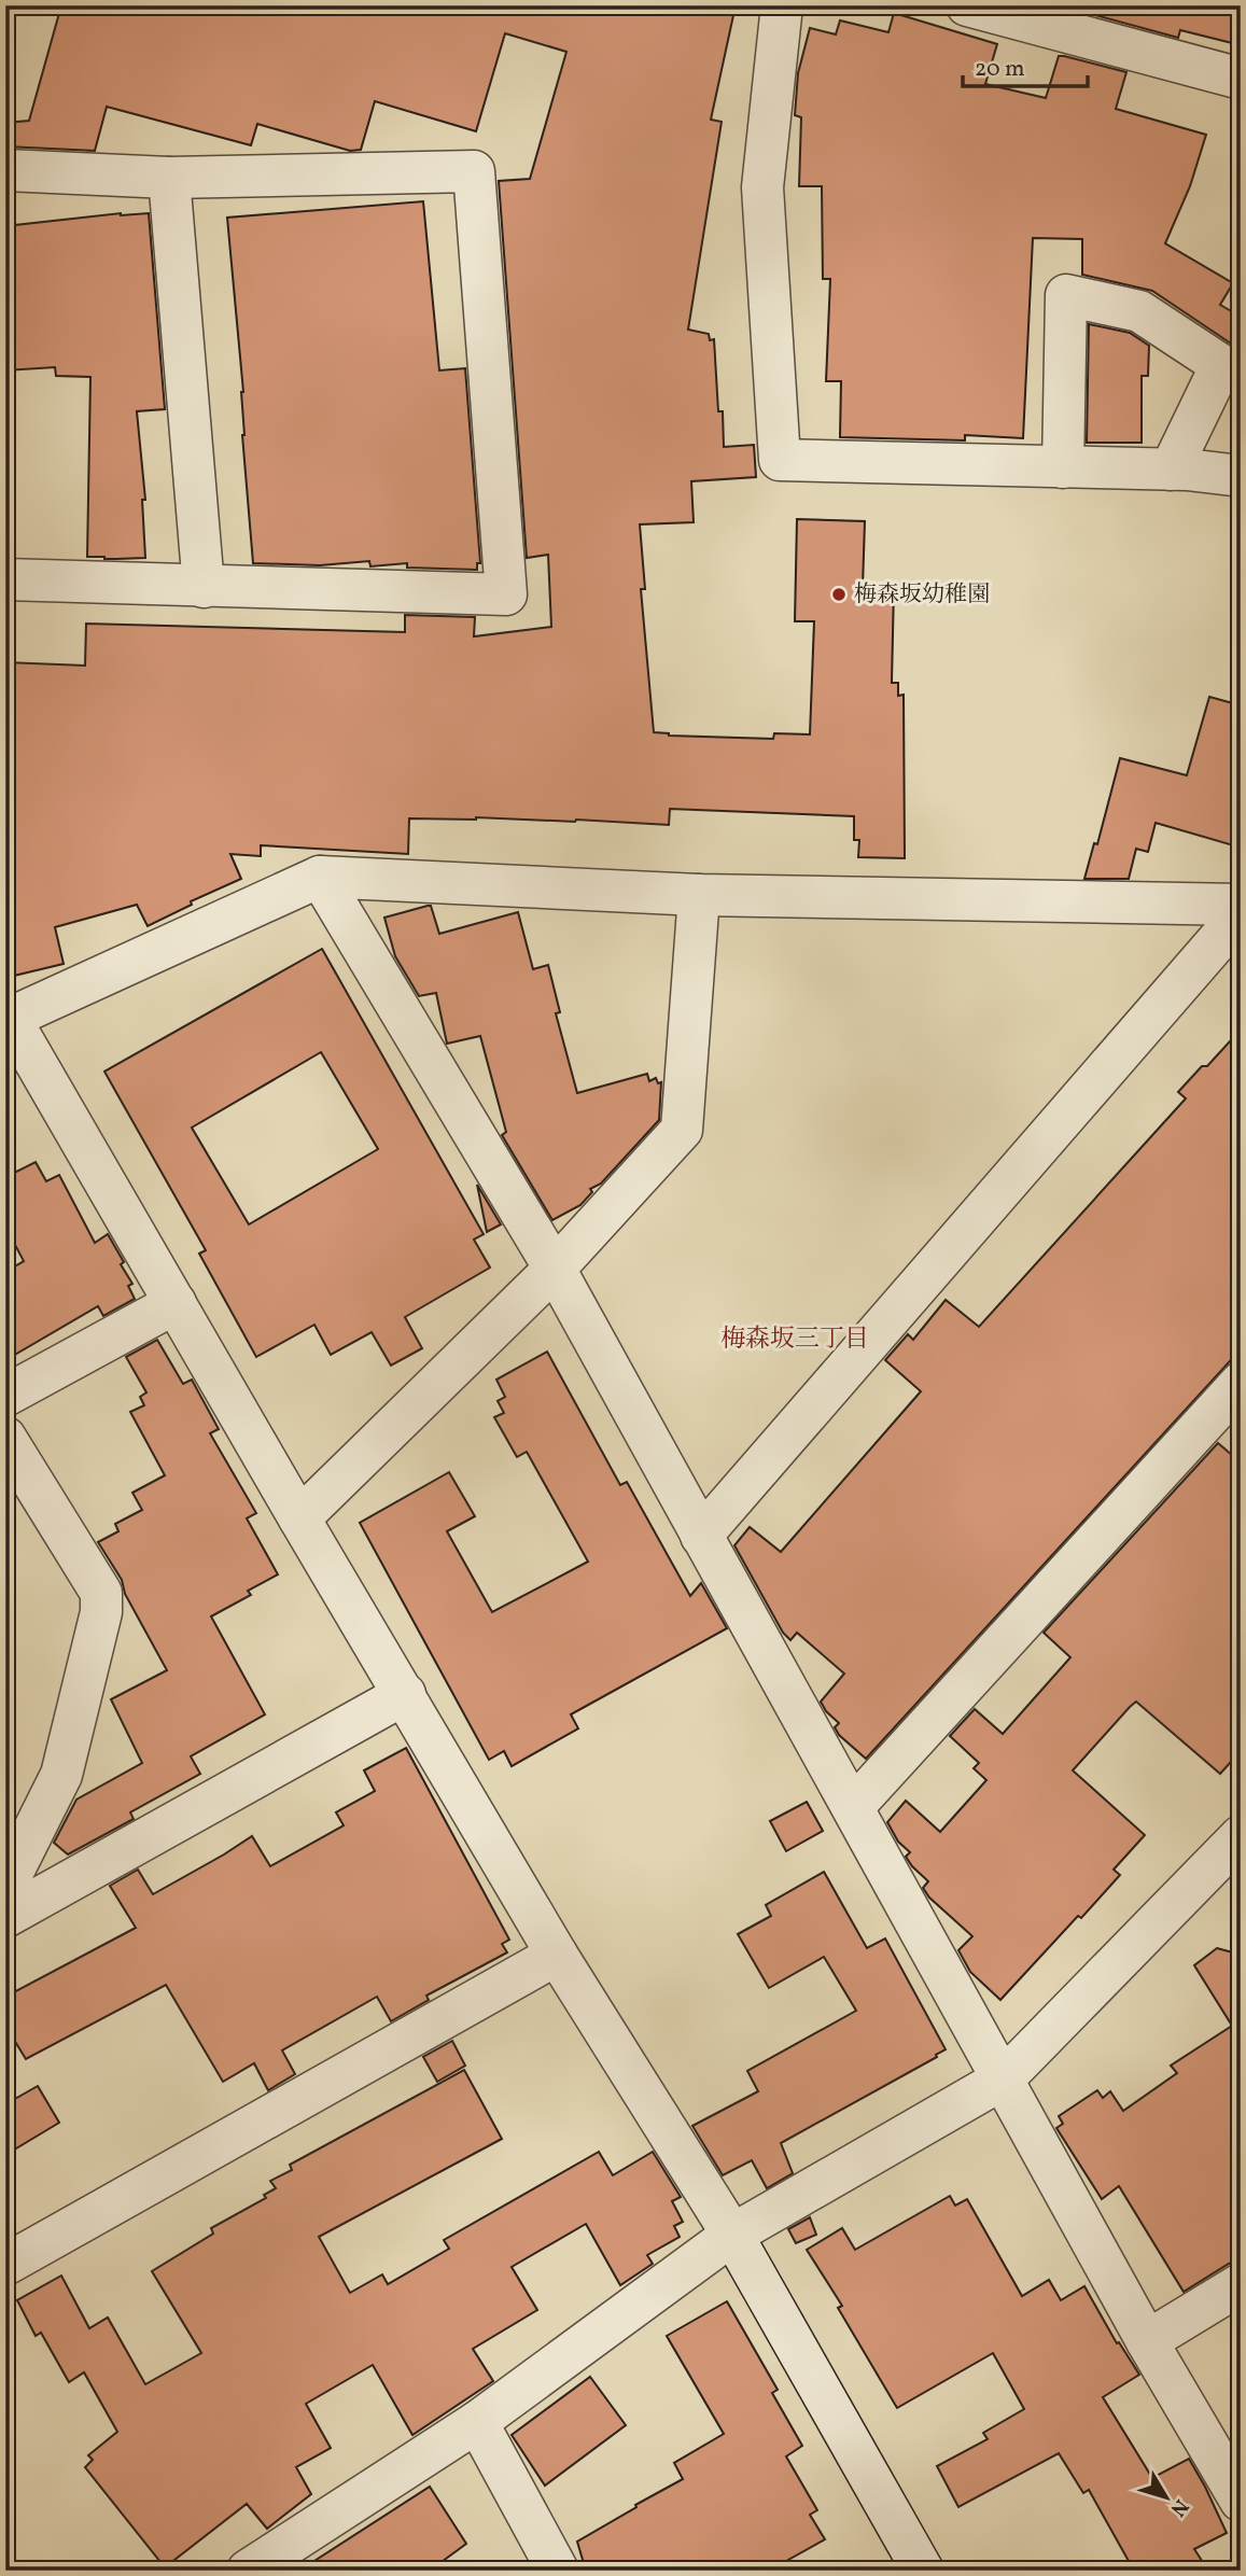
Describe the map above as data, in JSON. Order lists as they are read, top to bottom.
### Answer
{
  "districts": ["梅森坂三丁目"],
  "places": ["梅森坂幼稚園"],
  "scale_bar": "20 m",
  "north": "bottom right"
}
